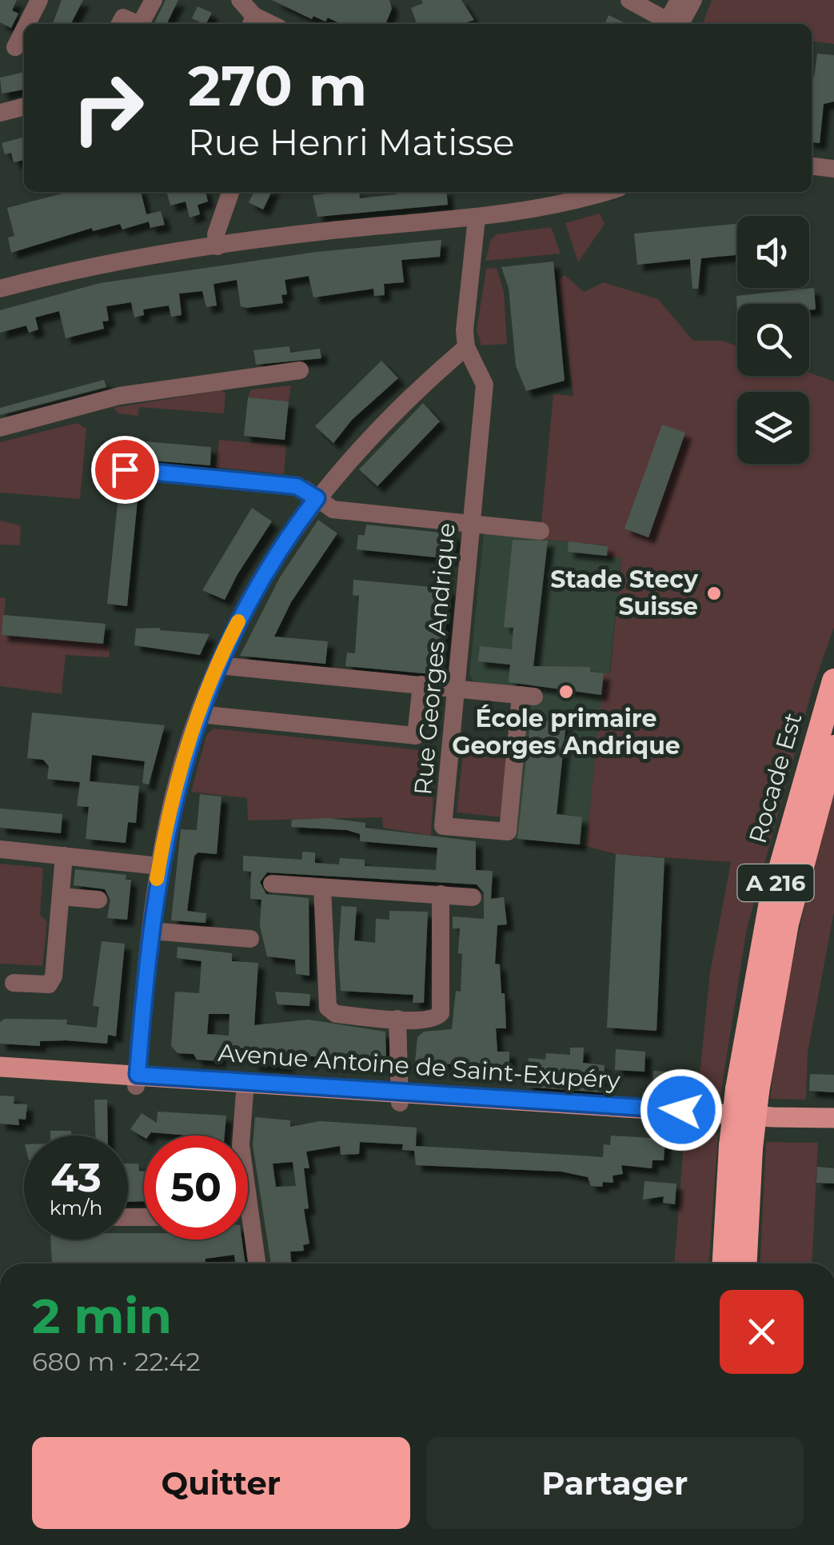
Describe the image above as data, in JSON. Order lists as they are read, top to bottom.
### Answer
{
  "streets": {
    "highway": ["Rocade Est", "A 216"],
    "main road": ["Avenue Antoine de Saint-Exupéry"],
    "street": ["Rue Georges Andrique"]
  },
  "places": ["Stade Stecy Suisse", "École primaire Georges Andrique"],
  "page": {
    "turn": ["270 m", "Rue Henri Matisse"],
    "speed": "43 km/h",
    "limit": "50",
    "heading": ["2 min", "680 m · 22:42"],
    "buttons": ["Quitter", "Partager"]
  }
}
